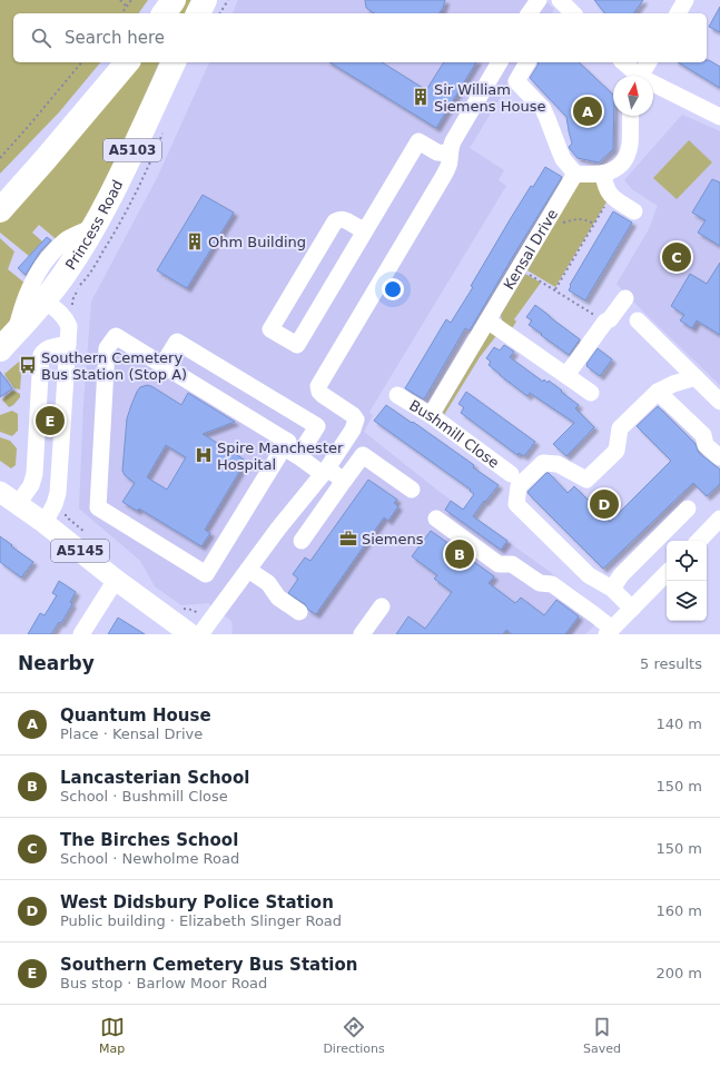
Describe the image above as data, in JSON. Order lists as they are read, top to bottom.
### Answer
{
  "streets": {
    "highway": ["A5103", "Princess Road"],
    "main road": ["A5145"],
    "street": ["Kensal Drive", "Bushmill Close"]
  },
  "crossings": [
    ["Kensal Drive", "Bushmill Close"]
  ],
  "places": {
    "building": ["Sir William Siemens House", "Ohm Building"],
    "bus stop": ["Southern Cemetery Bus Station (Stop A)"],
    "hospital": ["Spire Manchester Hospital"],
    "office": ["Siemens"]
  },
  "north": "top",
  "page": {
    "search": "Search here",
    "pins": [
      "A",
      "C",
      "E",
      "D",
      "B"
    ],
    "heading": ["Nearby", "5 results"],
    "list": [
      {
        "mark": "A",
        "name": "Quantum House",
        "note": "Place · Kensal Drive",
        "value": "140 m"
      },
      {
        "mark": "B",
        "name": "Lancasterian School",
        "note": "School · Bushmill Close",
        "value": "150 m"
      },
      {
        "mark": "C",
        "name": "The Birches School",
        "note": "School · Newholme Road",
        "value": "150 m"
      },
      {
        "mark": "D",
        "name": "West Didsbury Police Station",
        "note": "Public building · Elizabeth Slinger Road",
        "value": "160 m"
      },
      {
        "mark": "E",
        "name": "Southern Cemetery Bus Station",
        "note": "Bus stop · Barlow Moor Road",
        "value": "200 m"
      }
    ],
    "nav": ["Map", "Directions", "Saved"]
  }
}
